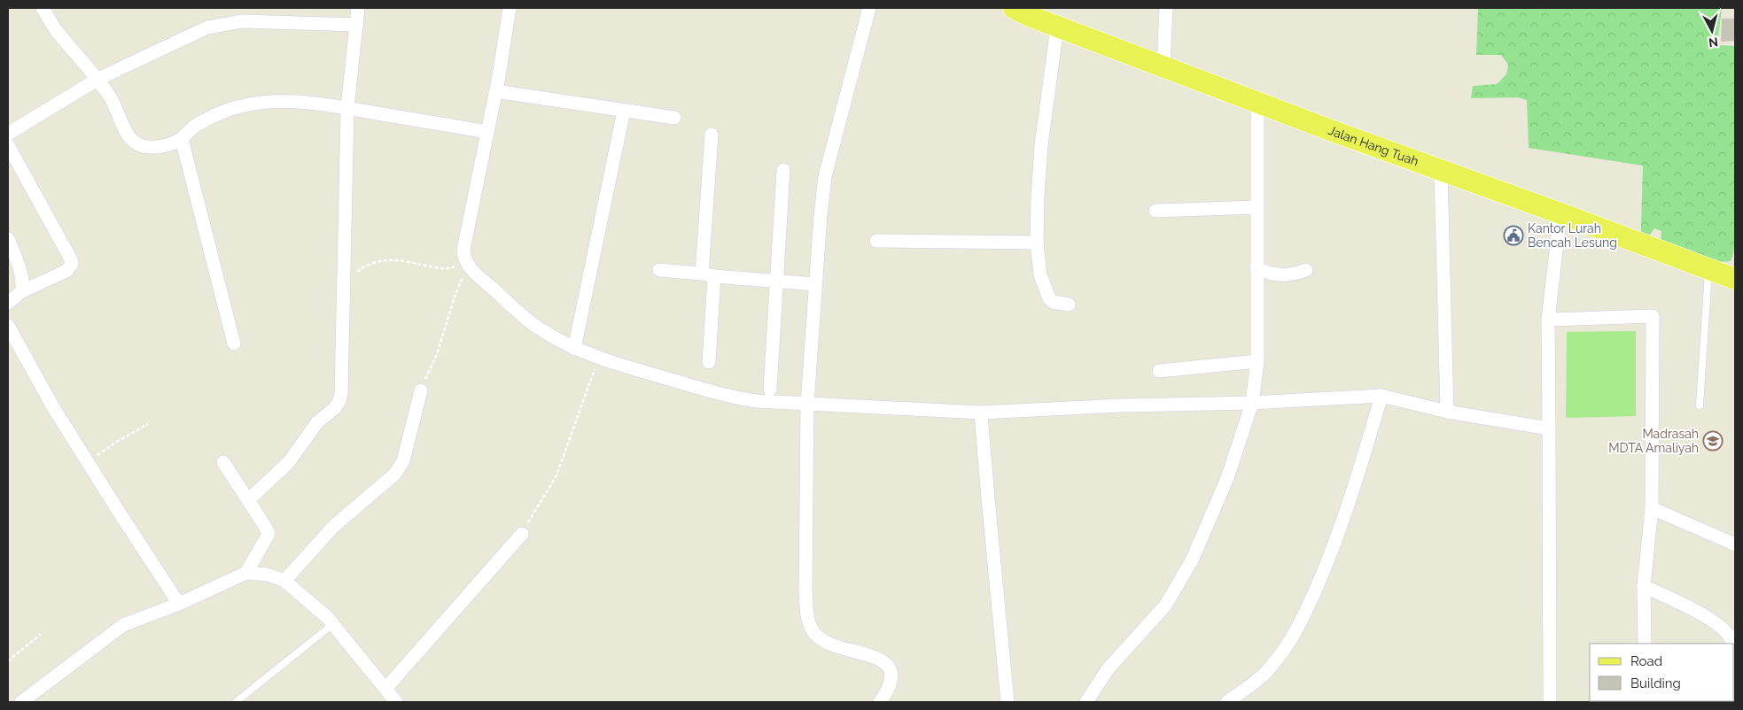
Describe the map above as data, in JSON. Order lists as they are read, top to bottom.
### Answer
{
  "streets": {
    "main road": ["Jalan Hang Tuah"]
  },
  "places": {
    "public building": ["Kantor Lurah Bencah Lesung"],
    "school or university": ["Madrasah MDTA Amaliyah"]
  },
  "legend": ["Road", "Building"],
  "north": "bottom"
}
